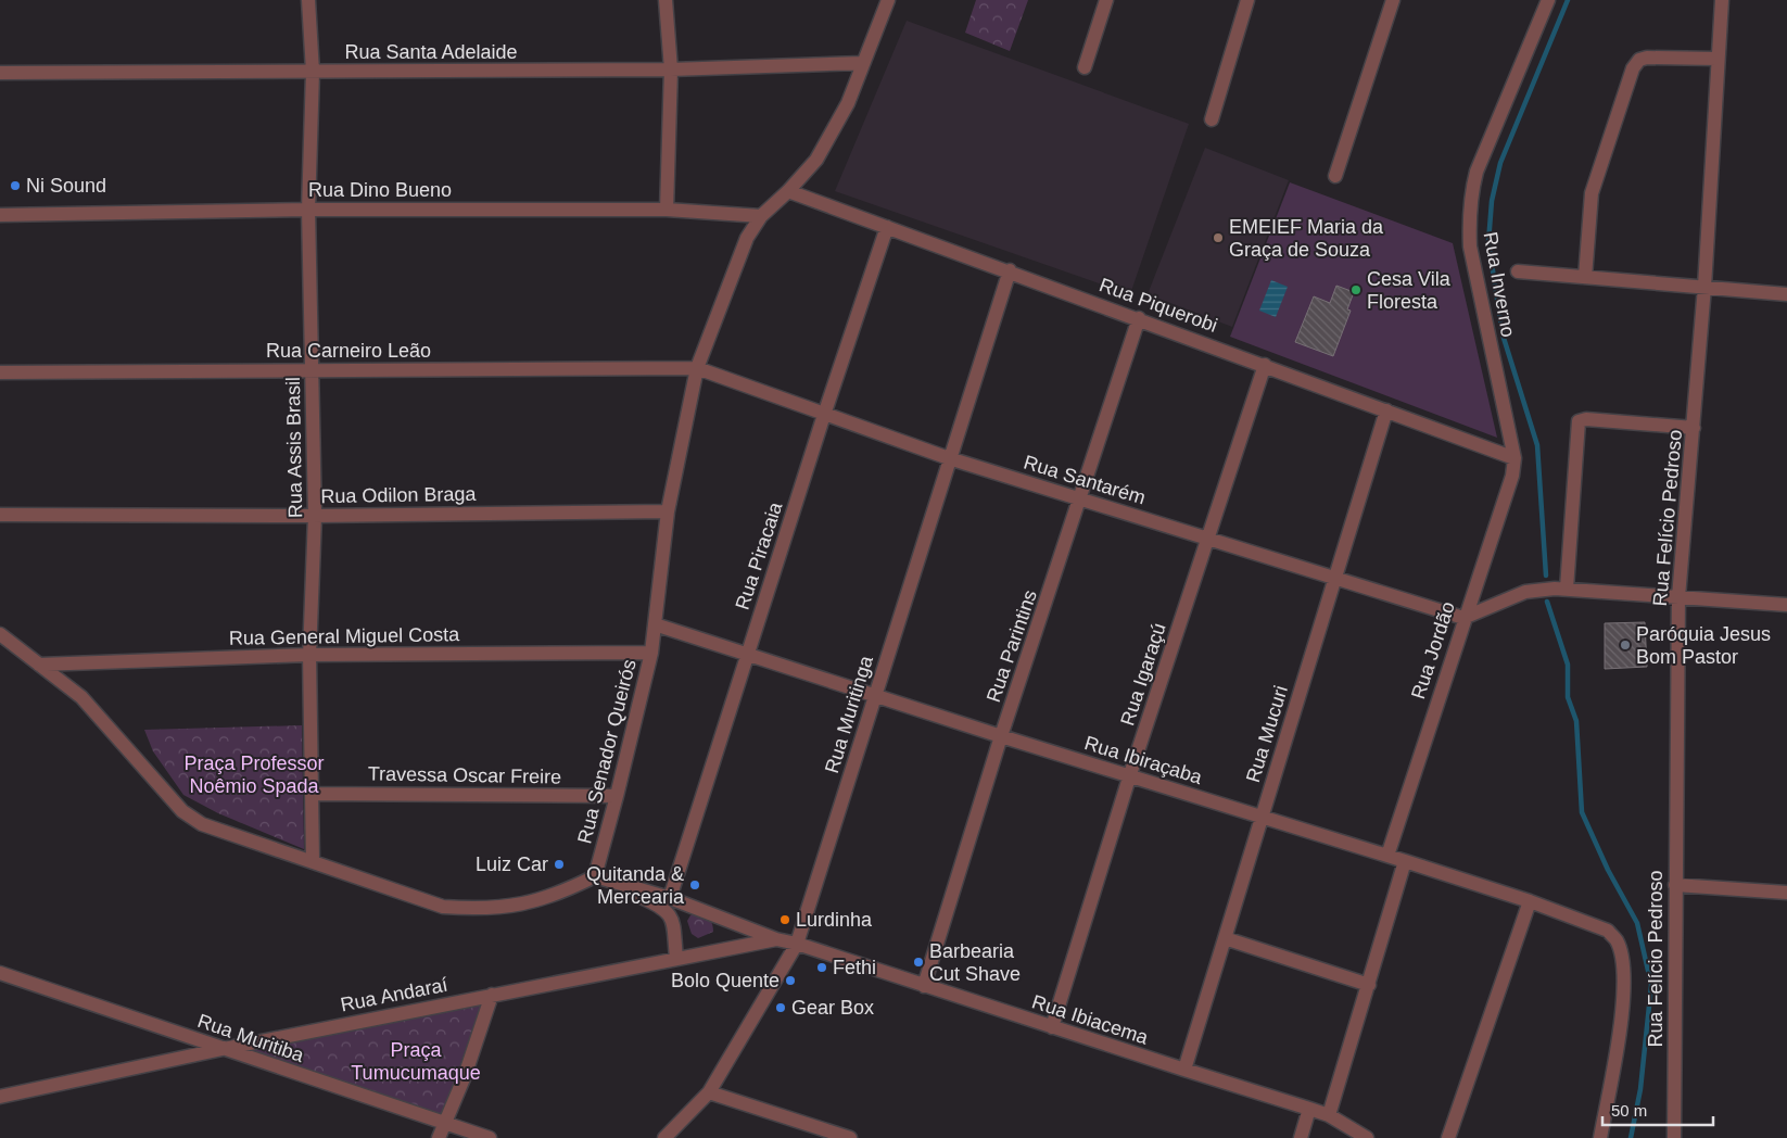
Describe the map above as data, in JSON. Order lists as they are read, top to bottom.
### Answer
{
  "streets": {
    "street": [
      "Rua Santa Adelaide",
      "Rua Dino Bueno",
      "Rua Inverno",
      "Rua Piquerobi",
      "Rua Carneiro Leão",
      "Rua Assis Brasil",
      "Rua Santarém",
      "Rua Odilon Braga",
      "Rua Felício Pedroso",
      "Rua Piracaia",
      "Rua General Miguel Costa",
      "Rua Parintins",
      "Rua Jordão",
      "Rua Igaraçú",
      "Rua Muritinga",
      "Rua Mucuri",
      "Rua Senador Queirós",
      "Rua Ibiraçaba",
      "Travessa Oscar Freire",
      "Rua Andaraí",
      "Rua Ibiacema",
      "Rua Muritiba"
    ]
  },
  "crossings": [
    ["Rua Santa Adelaide", "Rua Assis Brasil"],
    ["Rua Santa Adelaide", "Rua Senador Queirós"],
    ["Rua Dino Bueno", "Rua Assis Brasil"],
    ["Rua Dino Bueno", "Rua Senador Queirós"],
    ["Rua Inverno", "Rua Piquerobi"],
    ["Rua Inverno", "Rua Jordão"],
    ["Rua Piquerobi", "Rua Piracaia"],
    ["Rua Piquerobi", "Rua Parintins"],
    ["Rua Piquerobi", "Rua Jordão"],
    ["Rua Piquerobi", "Rua Igaraçú"],
    ["Rua Piquerobi", "Rua Muritinga"],
    ["Rua Piquerobi", "Rua Mucuri"],
    ["Rua Piquerobi", "Rua Senador Queirós"],
    ["Rua Carneiro Leão", "Rua Assis Brasil"],
    ["Rua Carneiro Leão", "Rua Santarém"],
    ["Rua Carneiro Leão", "Rua Senador Queirós"],
    ["Rua Assis Brasil", "Rua Odilon Braga"],
    ["Rua Assis Brasil", "Rua General Miguel Costa"],
    ["Rua Assis Brasil", "Travessa Oscar Freire"],
    ["Rua Santarém", "Rua Piracaia"],
    ["Rua Santarém", "Rua Parintins"],
    ["Rua Santarém", "Rua Jordão"],
    ["Rua Santarém", "Rua Igaraçú"],
    ["Rua Santarém", "Rua Muritinga"],
    ["Rua Santarém", "Rua Mucuri"],
    ["Rua Santarém", "Rua Senador Queirós"],
    ["Rua Odilon Braga", "Rua Senador Queirós"],
    ["Rua Piracaia", "Rua Ibiraçaba"],
    ["Rua General Miguel Costa", "Rua Senador Queirós"],
    ["Rua Parintins", "Rua Ibiraçaba"],
    ["Rua Parintins", "Rua Ibiacema"],
    ["Rua Jordão", "Rua Ibiraçaba"],
    ["Rua Igaraçú", "Rua Ibiraçaba"],
    ["Rua Igaraçú", "Rua Ibiacema"],
    ["Rua Muritinga", "Rua Ibiraçaba"],
    ["Rua Muritinga", "Rua Andaraí"],
    ["Rua Muritinga", "Rua Ibiacema"],
    ["Rua Mucuri", "Rua Ibiraçaba"],
    ["Rua Mucuri", "Rua Ibiacema"],
    ["Rua Senador Queirós", "Rua Ibiraçaba"],
    ["Rua Senador Queirós", "Travessa Oscar Freire"],
    ["Rua Andaraí", "Rua Ibiacema"],
    ["Rua Andaraí", "Rua Muritiba"]
  ],
  "parks": ["Praça Professor Noêmio Spada", "Praça Tumucumaque"],
  "places": [
    "Ni Sound",
    "EMEIEF Maria da Graça de Souza",
    "Cesa Vila Floresta",
    "Paróquia Jesus Bom Pastor",
    "Luiz Car",
    "Quitanda & Mercearia",
    "Lurdinha",
    "Barbearia Cut Shave",
    "Fethi",
    "Bolo Quente",
    "Gear Box"
  ],
  "scale_bar": "50 m"
}
